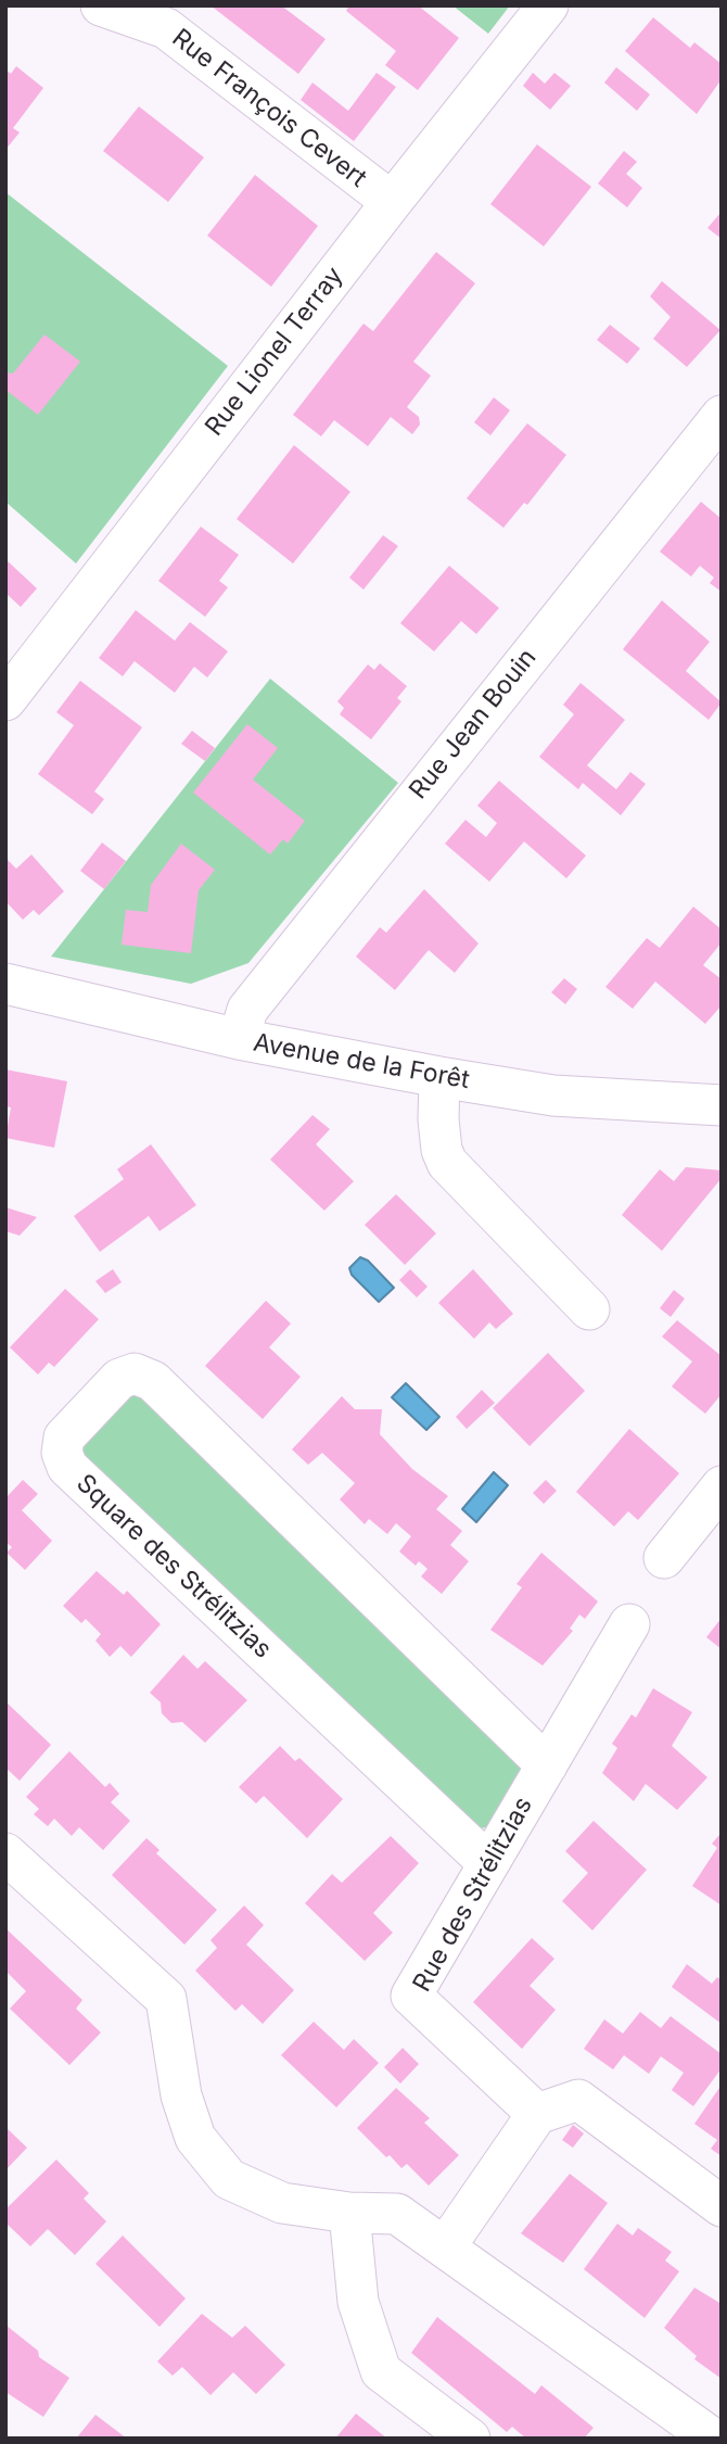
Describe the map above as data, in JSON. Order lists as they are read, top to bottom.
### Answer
{
  "streets": {
    "street": [
      "Rue François Cevert",
      "Rue Lionel Terray",
      "Rue Jean Bouin",
      "Avenue de la Forêt",
      "Square des Strélitzias",
      "Rue des Strélitzias"
    ]
  },
  "crossings": [
    ["Rue François Cevert", "Rue Lionel Terray"],
    ["Rue Jean Bouin", "Avenue de la Forêt"],
    ["Square des Strélitzias", "Rue des Strélitzias"]
  ]
}
